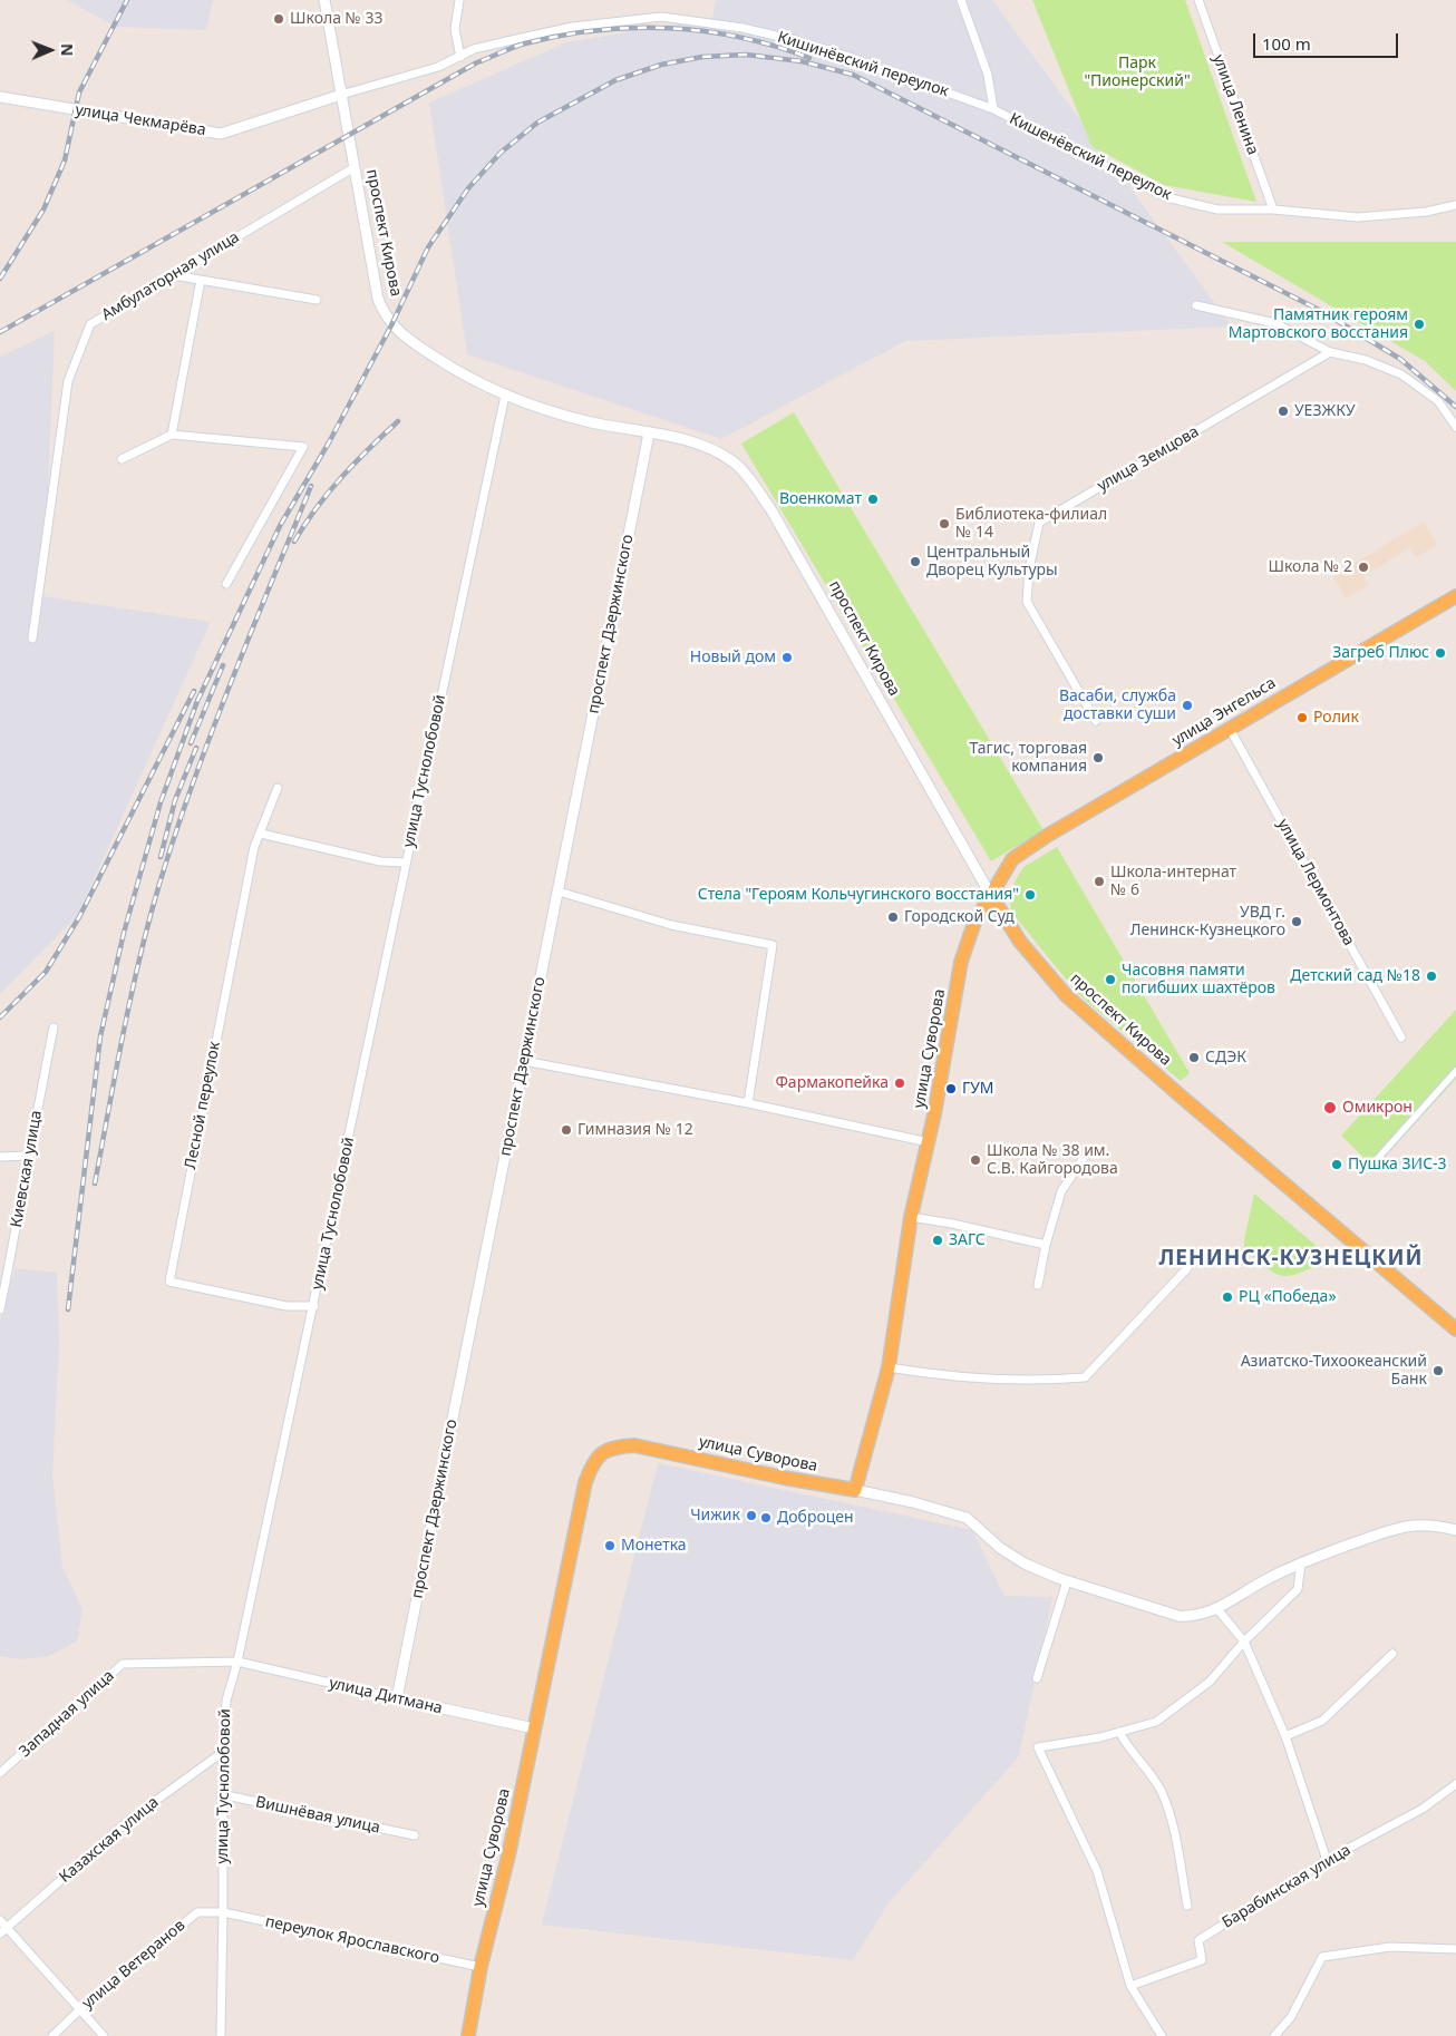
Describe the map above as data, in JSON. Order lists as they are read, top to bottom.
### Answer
{
  "streets": {
    "main road": ["проспект Кирова", "улица Энгельса", "улица Суворова"],
    "street": [
      "Кишинёвский переулок",
      "улица Ленина",
      "улица Чекмарёва",
      "Кишенёвский переулок",
      "Амбулаторная улица",
      "улица Земцова",
      "проспект Дзержинского",
      "улица Туснолобовой",
      "улица Лермонтова",
      "Лесной переулок",
      "Киевская улица",
      "улица Дитмана",
      "Западная улица",
      "Вишнёвая улица",
      "Казахская улица",
      "Барабинская улица",
      "переулок Ярославского",
      "улица Ветеранов"
    ]
  },
  "crossings": [
    ["Кишинёвский переулок", "улица Чекмарёва"],
    ["Кишинёвский переулок", "Кишенёвский переулок"],
    ["Кишинёвский переулок", "проспект Кирова"],
    ["улица Ленина", "Кишенёвский переулок"],
    ["улица Чекмарёва", "проспект Кирова"],
    ["проспект Кирова", "Амбулаторная улица"],
    ["проспект Кирова", "проспект Дзержинского"],
    ["проспект Кирова", "улица Туснолобовой"],
    ["проспект Кирова", "улица Суворова"],
    ["проспект Дзержинского", "улица Дитмана"],
    ["улица Энгельса", "улица Лермонтова"],
    ["улица Энгельса", "улица Суворова"],
    ["улица Туснолобовой", "Лесной переулок"],
    ["улица Туснолобовой", "улица Дитмана"],
    ["улица Туснолобовой", "Западная улица"],
    ["улица Туснолобовой", "Вишнёвая улица"],
    ["улица Туснолобовой", "Казахская улица"],
    ["улица Туснолобовой", "переулок Ярославского"],
    ["улица Туснолобовой", "улица Ветеранов"],
    ["улица Суворова", "улица Дитмана"],
    ["улица Суворова", "переулок Ярославского"],
    ["улица Дитмана", "Западная улица"],
    ["переулок Ярославского", "улица Ветеранов"]
  ],
  "districts": ["ЛЕНИНСК-КУЗНЕЦКИЙ"],
  "parks": ["Парк \"Пионерский\""],
  "places": [
    "Школа № 33",
    "Памятник героям Мартовского восстания",
    "УЕЗЖКУ",
    "Военкомат",
    "Библиотека-филиал № 14",
    "Центральный Дворец Культуры",
    "Школа № 2",
    "Загреб Плюс",
    "Новый дом",
    "Васаби, служба доставки суши",
    "Ролик",
    "Тагис, торговая компания",
    "Школа-интернат № 6",
    "Стела \"Героям Кольчугинского восстания\"",
    "Городской Суд",
    "УВД г. Ленинск-Кузнецкого",
    "Детский сад №18",
    "Часовня памяти погибших шахтёров",
    "СДЭК",
    "Фармакопейка",
    "ГУМ",
    "Омикрон",
    "Гимназия № 12",
    "Школа № 38 им. С.В. Кайгородова",
    "Пушка ЗИС-3",
    "ЗАГС",
    "РЦ «Победа»",
    "Азиатско-Тихоокеанский Банк",
    "Чижик",
    "Доброцен",
    "Монетка"
  ],
  "scale_bar": "100 m",
  "north": "right"
}
